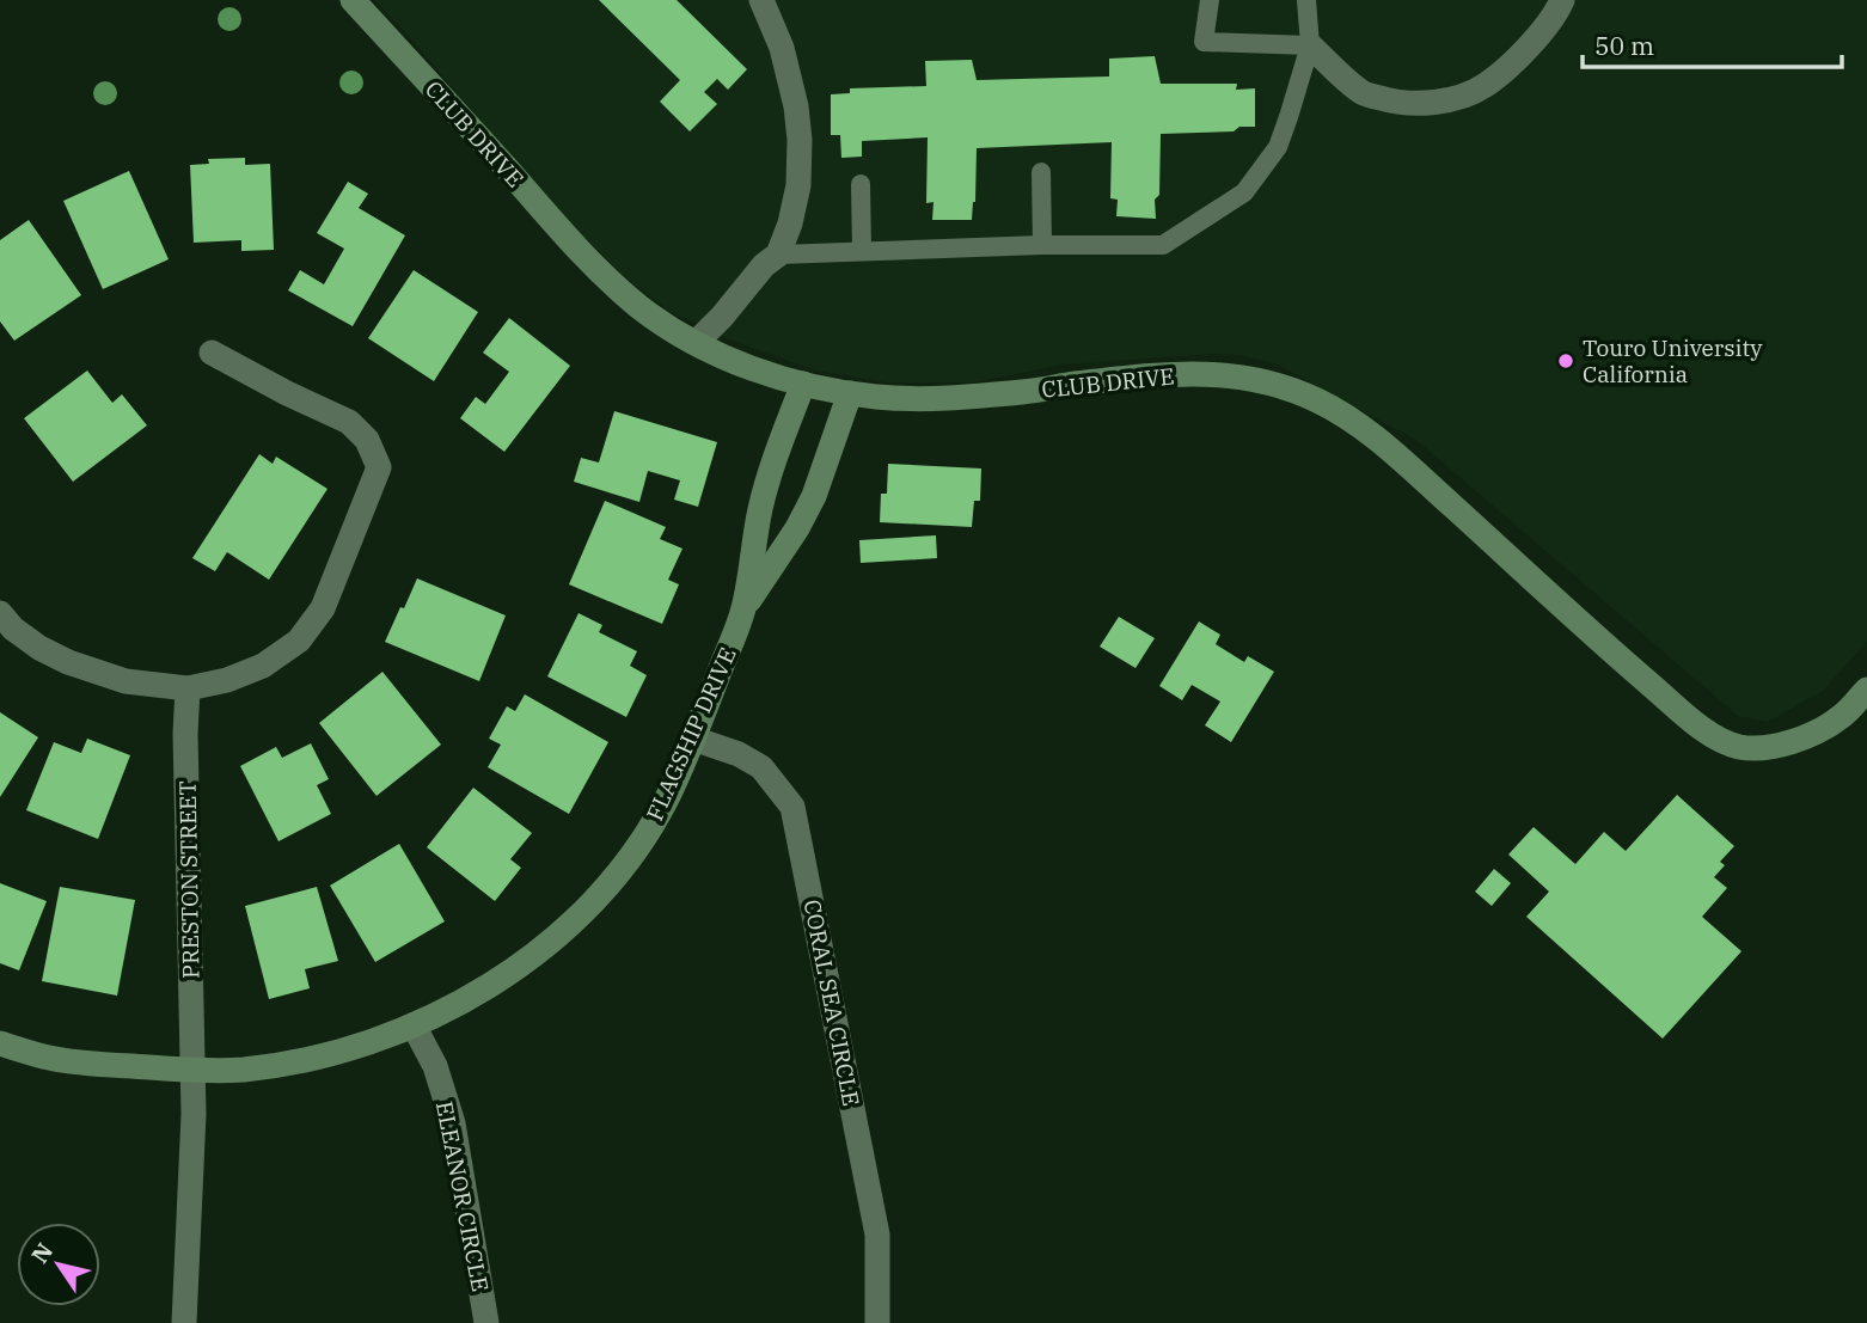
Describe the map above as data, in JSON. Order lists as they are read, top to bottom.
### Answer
{
  "streets": {
    "street": [
      "CLUB DRIVE",
      "FLAGSHIP DRIVE",
      "PRESTON STREET",
      "CORAL SEA CIRCLE",
      "ELEANOR CIRCLE"
    ]
  },
  "crossings": [
    ["CLUB DRIVE", "FLAGSHIP DRIVE"],
    ["FLAGSHIP DRIVE", "PRESTON STREET"],
    ["FLAGSHIP DRIVE", "CORAL SEA CIRCLE"],
    ["FLAGSHIP DRIVE", "ELEANOR CIRCLE"]
  ],
  "places": ["Touro University California"],
  "scale_bar": "50 m",
  "north": "top left"
}
